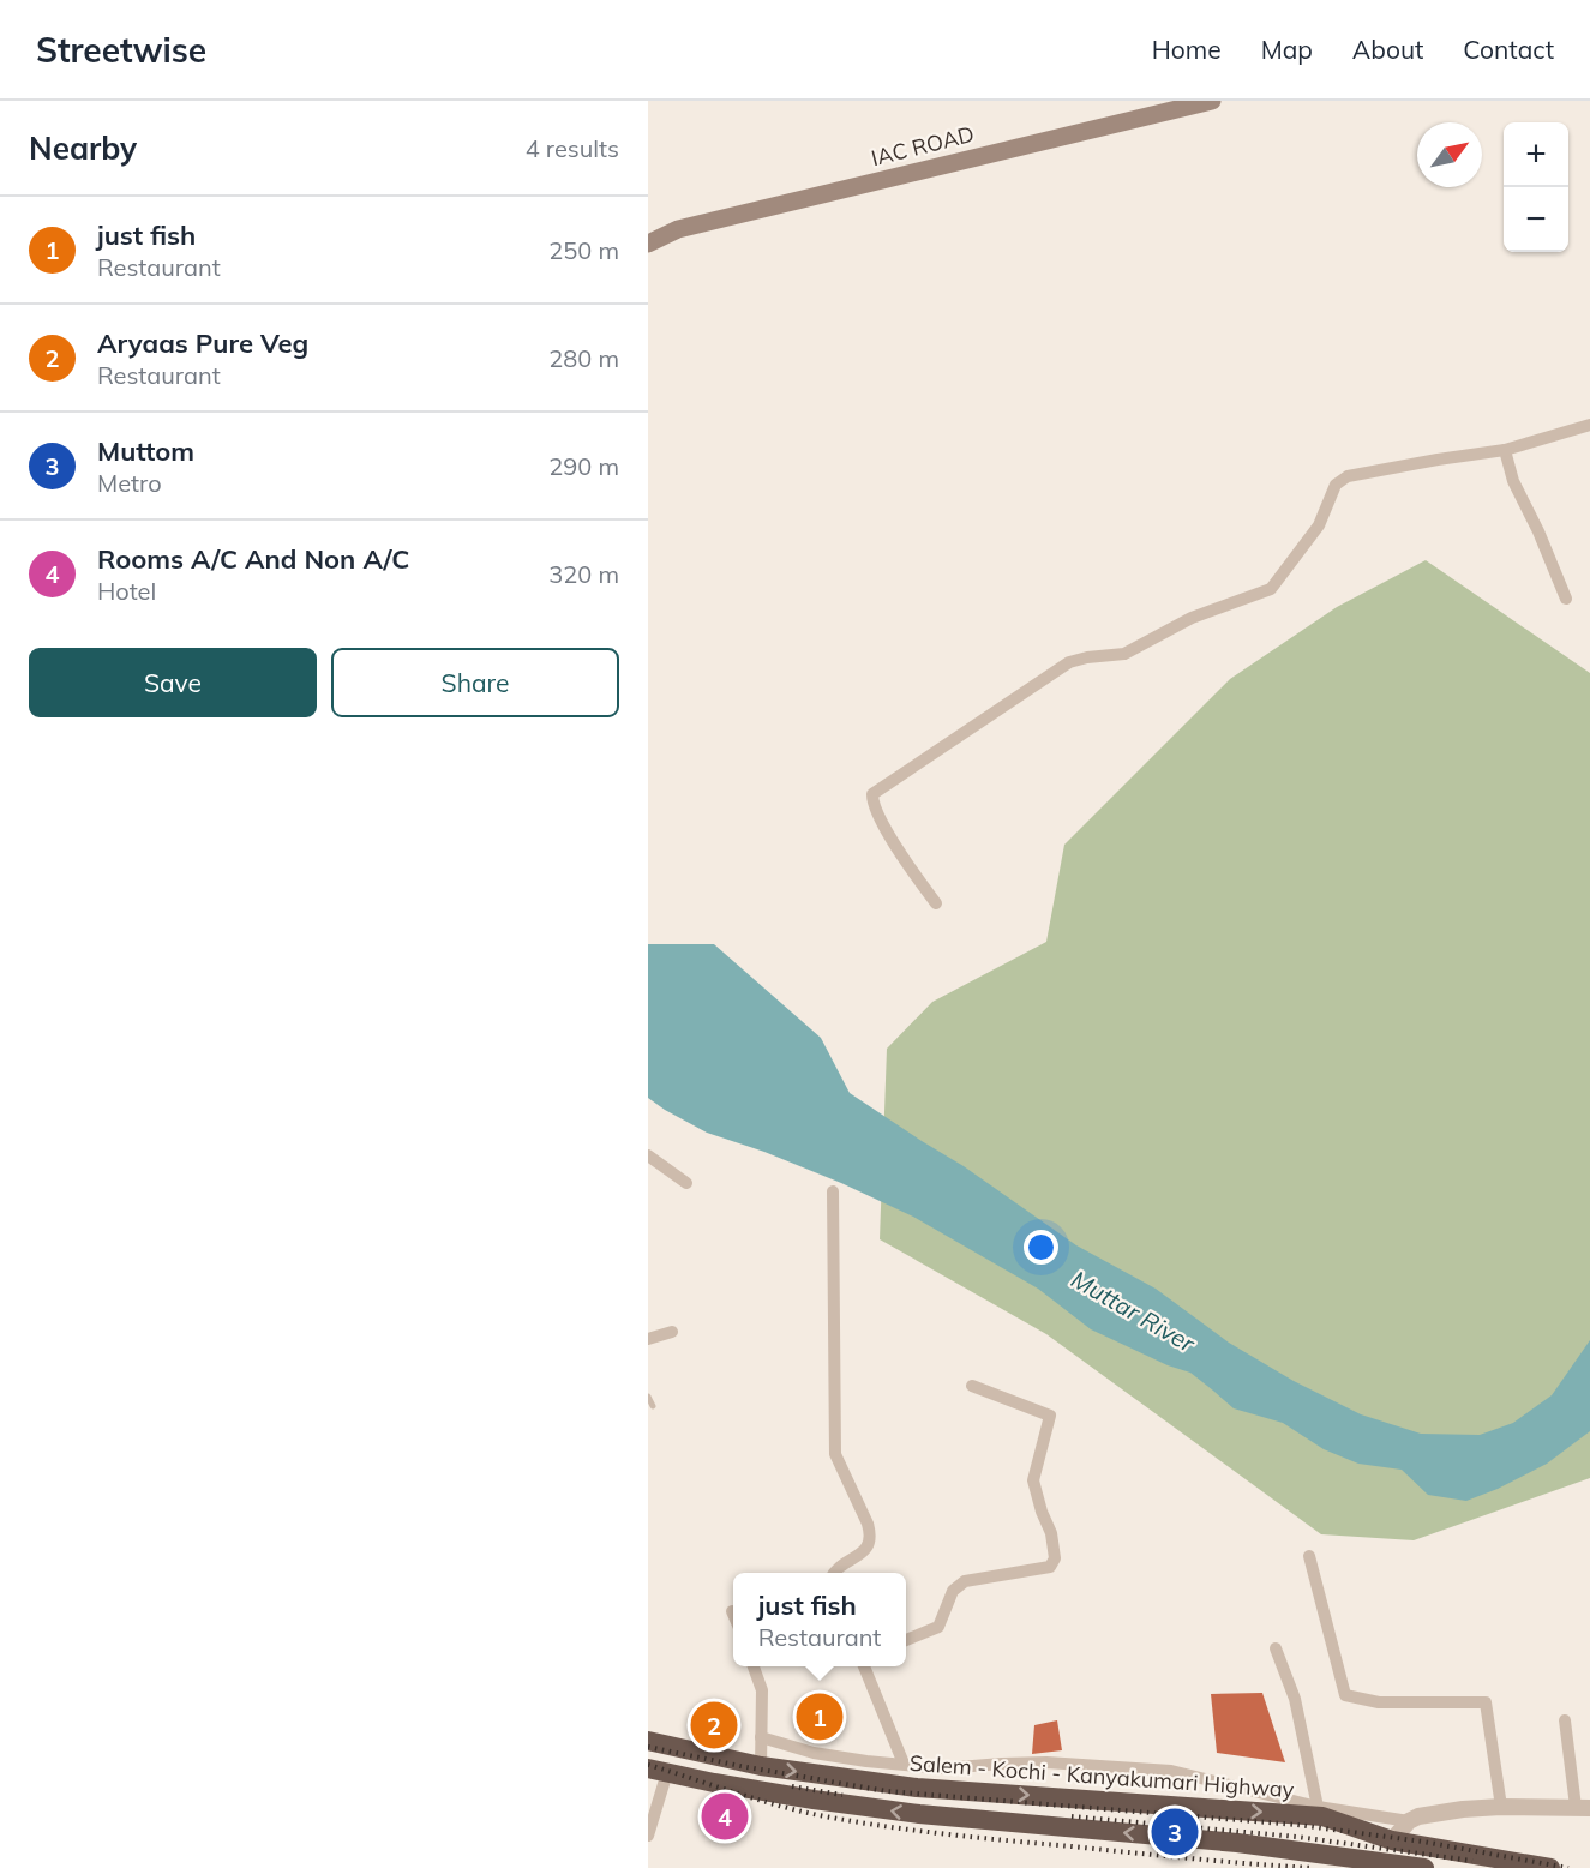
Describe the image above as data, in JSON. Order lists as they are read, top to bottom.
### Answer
{
  "streets": {
    "highway": ["Salem - Kochi - Kanyakumari Highway"],
    "main road": ["IAC ROAD"]
  },
  "water": ["Muttar River"],
  "north": "top right",
  "page": {
    "header": "Streetwise",
    "nav": [
      "Home",
      "Map",
      "About",
      "Contact"
    ],
    "heading": ["Nearby", "4 results"],
    "map_buttons": ["+", "−"],
    "list": [
      {
        "mark": "1",
        "name": "just fish",
        "note": "Restaurant",
        "value": "250 m"
      },
      {
        "mark": "2",
        "name": "Aryaas Pure Veg",
        "note": "Restaurant",
        "value": "280 m"
      },
      {
        "mark": "3",
        "name": "Muttom",
        "note": "Metro",
        "value": "290 m"
      },
      {
        "mark": "4",
        "name": "Rooms A/C And Non A/C",
        "note": "Hotel",
        "value": "320 m"
      }
    ],
    "buttons": ["Save", "Share"],
    "popup": ["just fish", "Restaurant"],
    "pins": [
      "1",
      "2",
      "4",
      "3"
    ]
  }
}
